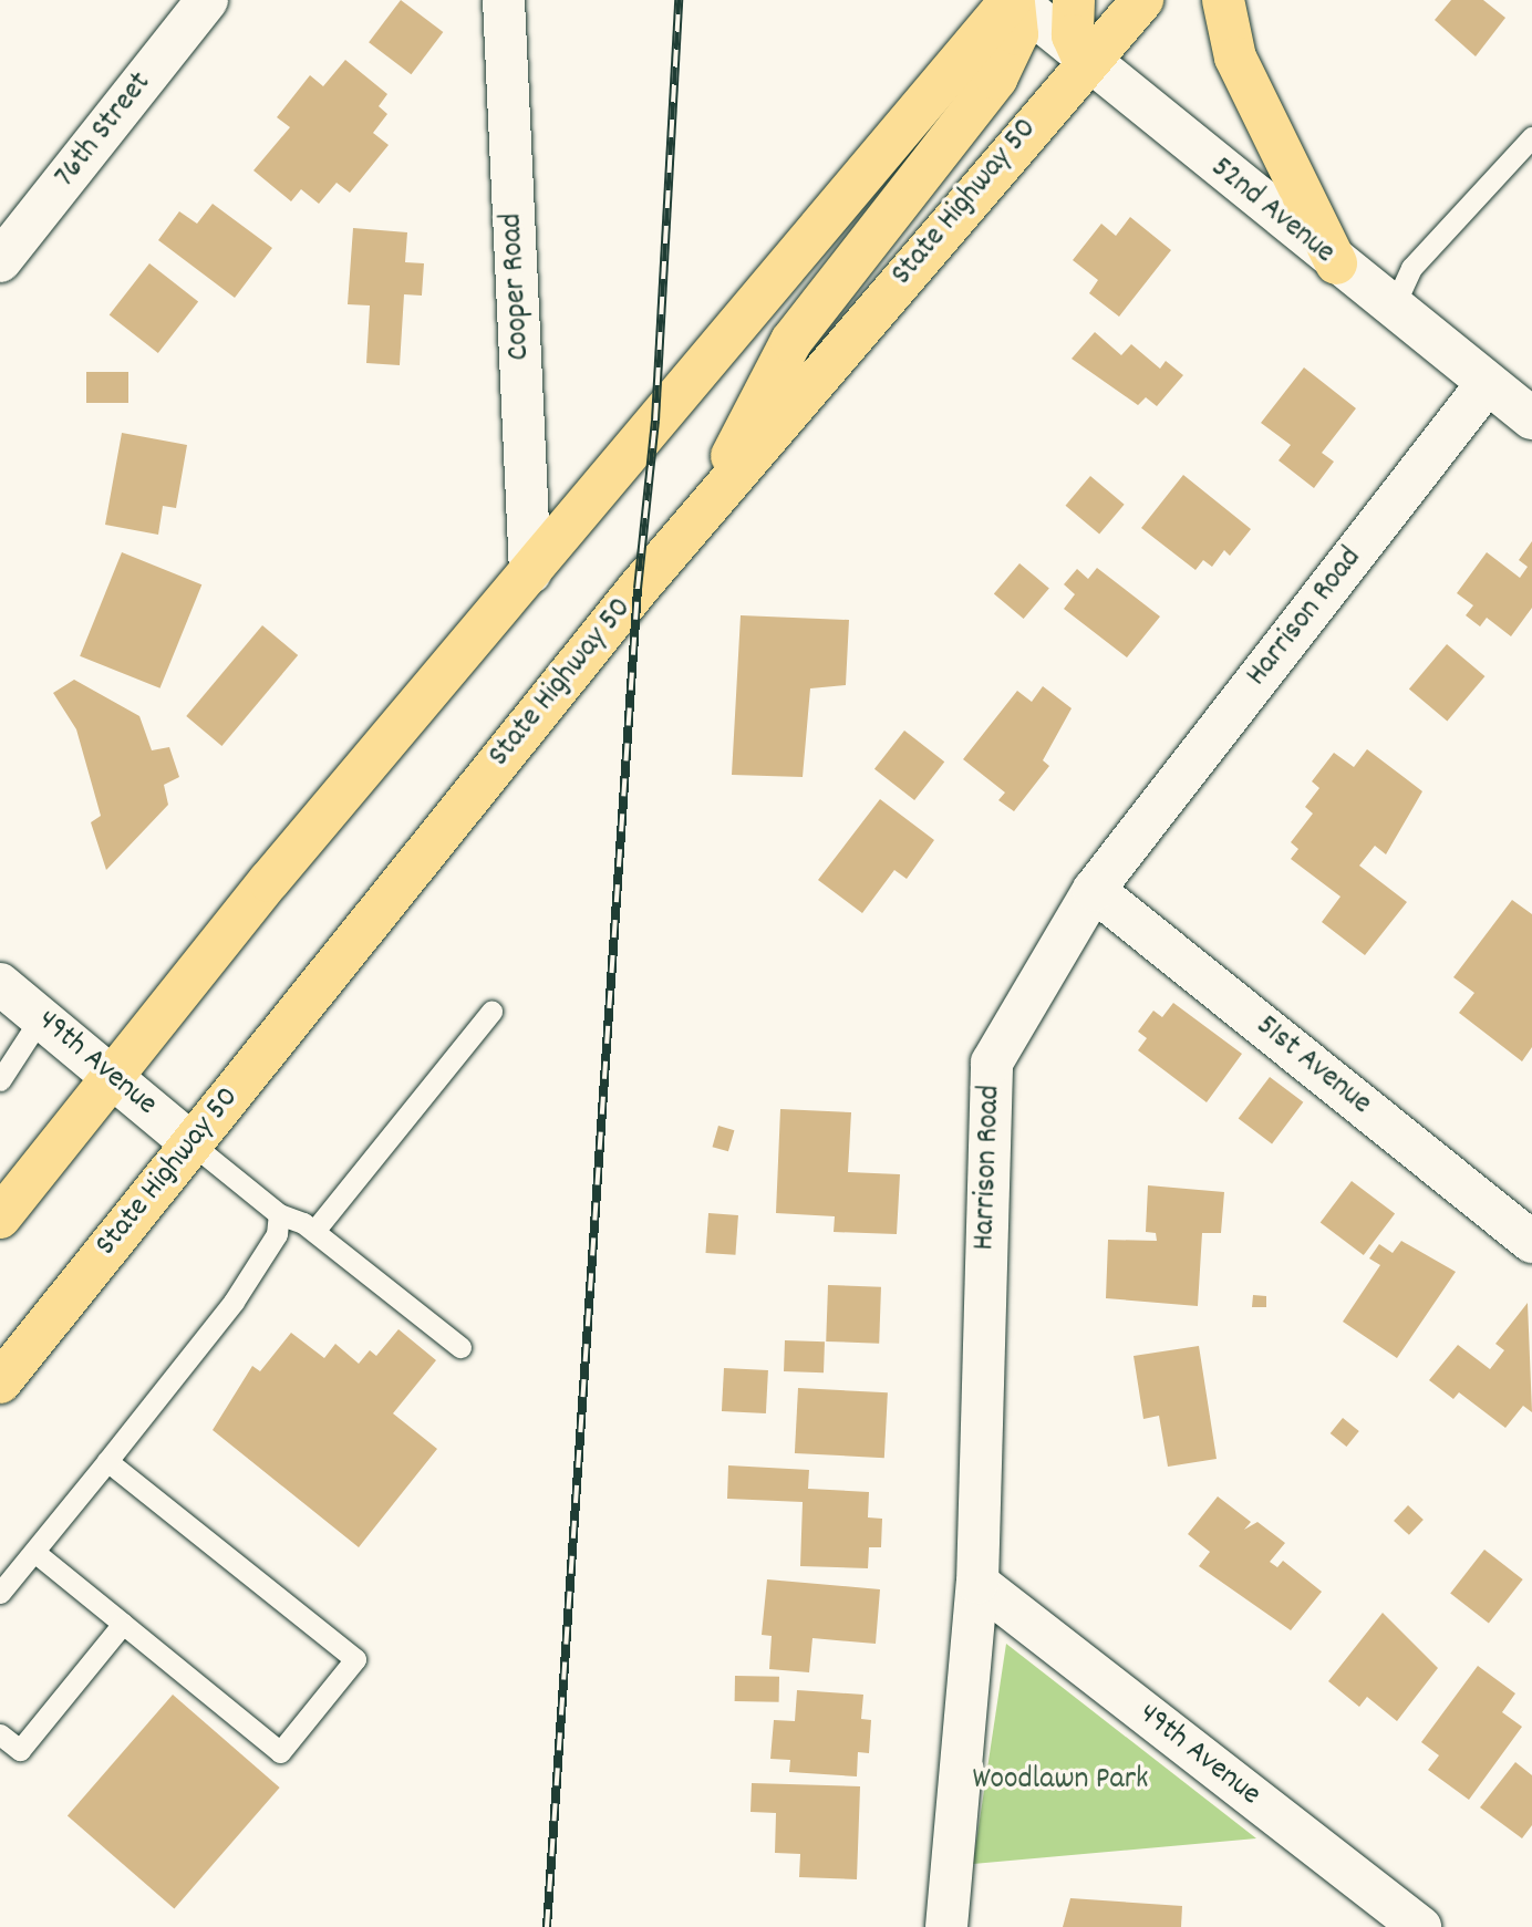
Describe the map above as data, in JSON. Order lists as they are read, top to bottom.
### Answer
{
  "streets": {
    "main road": ["State Highway 50"],
    "street": [
      "76th Street",
      "52nd Avenue",
      "Cooper Road",
      "Harrison Road",
      "49th Avenue",
      "51st Avenue"
    ]
  },
  "crossings": [
    ["State Highway 50", "52nd Avenue"],
    ["State Highway 50", "49th Avenue"],
    ["52nd Avenue", "Harrison Road"],
    ["Harrison Road", "49th Avenue"],
    ["Harrison Road", "51st Avenue"]
  ],
  "parks": ["Woodlawn Park"]
}
